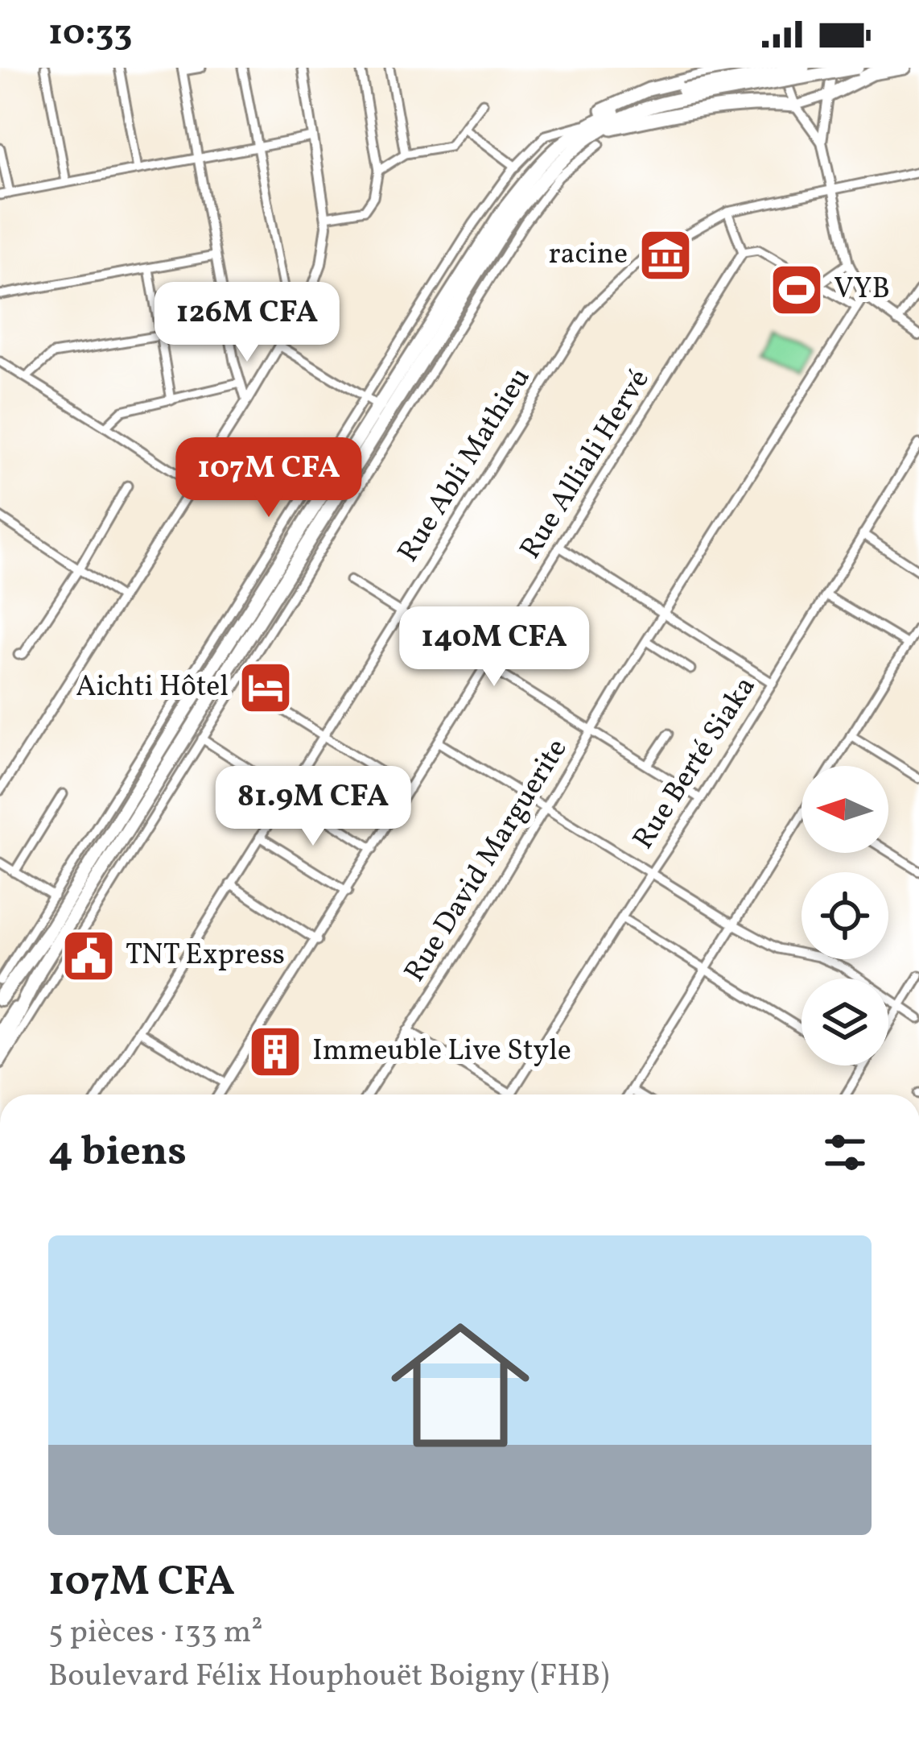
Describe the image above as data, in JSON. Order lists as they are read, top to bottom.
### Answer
{
  "streets": {
    "street": [
      "Rue Alliali Hervé",
      "Rue Abli Mathieu",
      "Rue Berté Siaka",
      "Rue David Marguerite"
    ]
  },
  "places": {
    "museum": ["racine"],
    "sports": ["VYB"],
    "hotel": ["Aichti Hôtel"],
    "public building": ["TNT Express"],
    "building": ["Immeuble Live Style"]
  },
  "north": "left",
  "page": {
    "status": "10:33",
    "price": [
      "126M CFA",
      "107M CFA",
      "140M CFA",
      "81.9M CFA"
    ],
    "heading": "4 biens",
    "list": [
      {
        "name": "107M CFA",
        "note": "5 pièces · 133 m² · Boulevard Félix Houphouët Boigny (FHB)"
      }
    ]
  }
}
